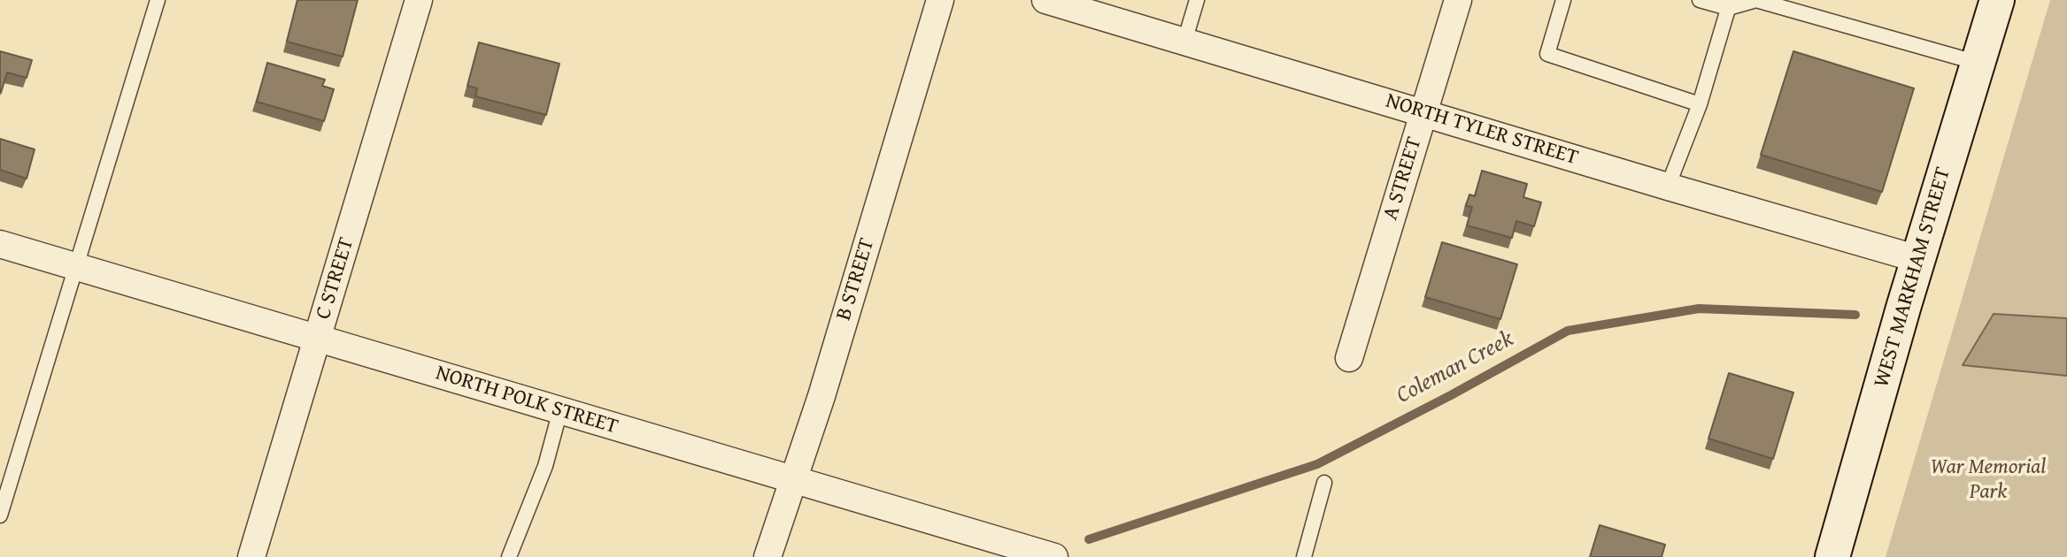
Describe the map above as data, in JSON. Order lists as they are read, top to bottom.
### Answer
{
  "streets": {
    "main road": ["WEST MARKHAM STREET"],
    "street": [
      "NORTH TYLER STREET",
      "A STREET",
      "C STREET",
      "B STREET",
      "NORTH POLK STREET"
    ]
  },
  "crossings": [
    ["NORTH TYLER STREET", "A STREET"],
    ["NORTH TYLER STREET", "WEST MARKHAM STREET"],
    ["C STREET", "NORTH POLK STREET"],
    ["B STREET", "NORTH POLK STREET"]
  ],
  "water": ["Coleman Creek"],
  "parks": ["War Memorial Park"]
}
